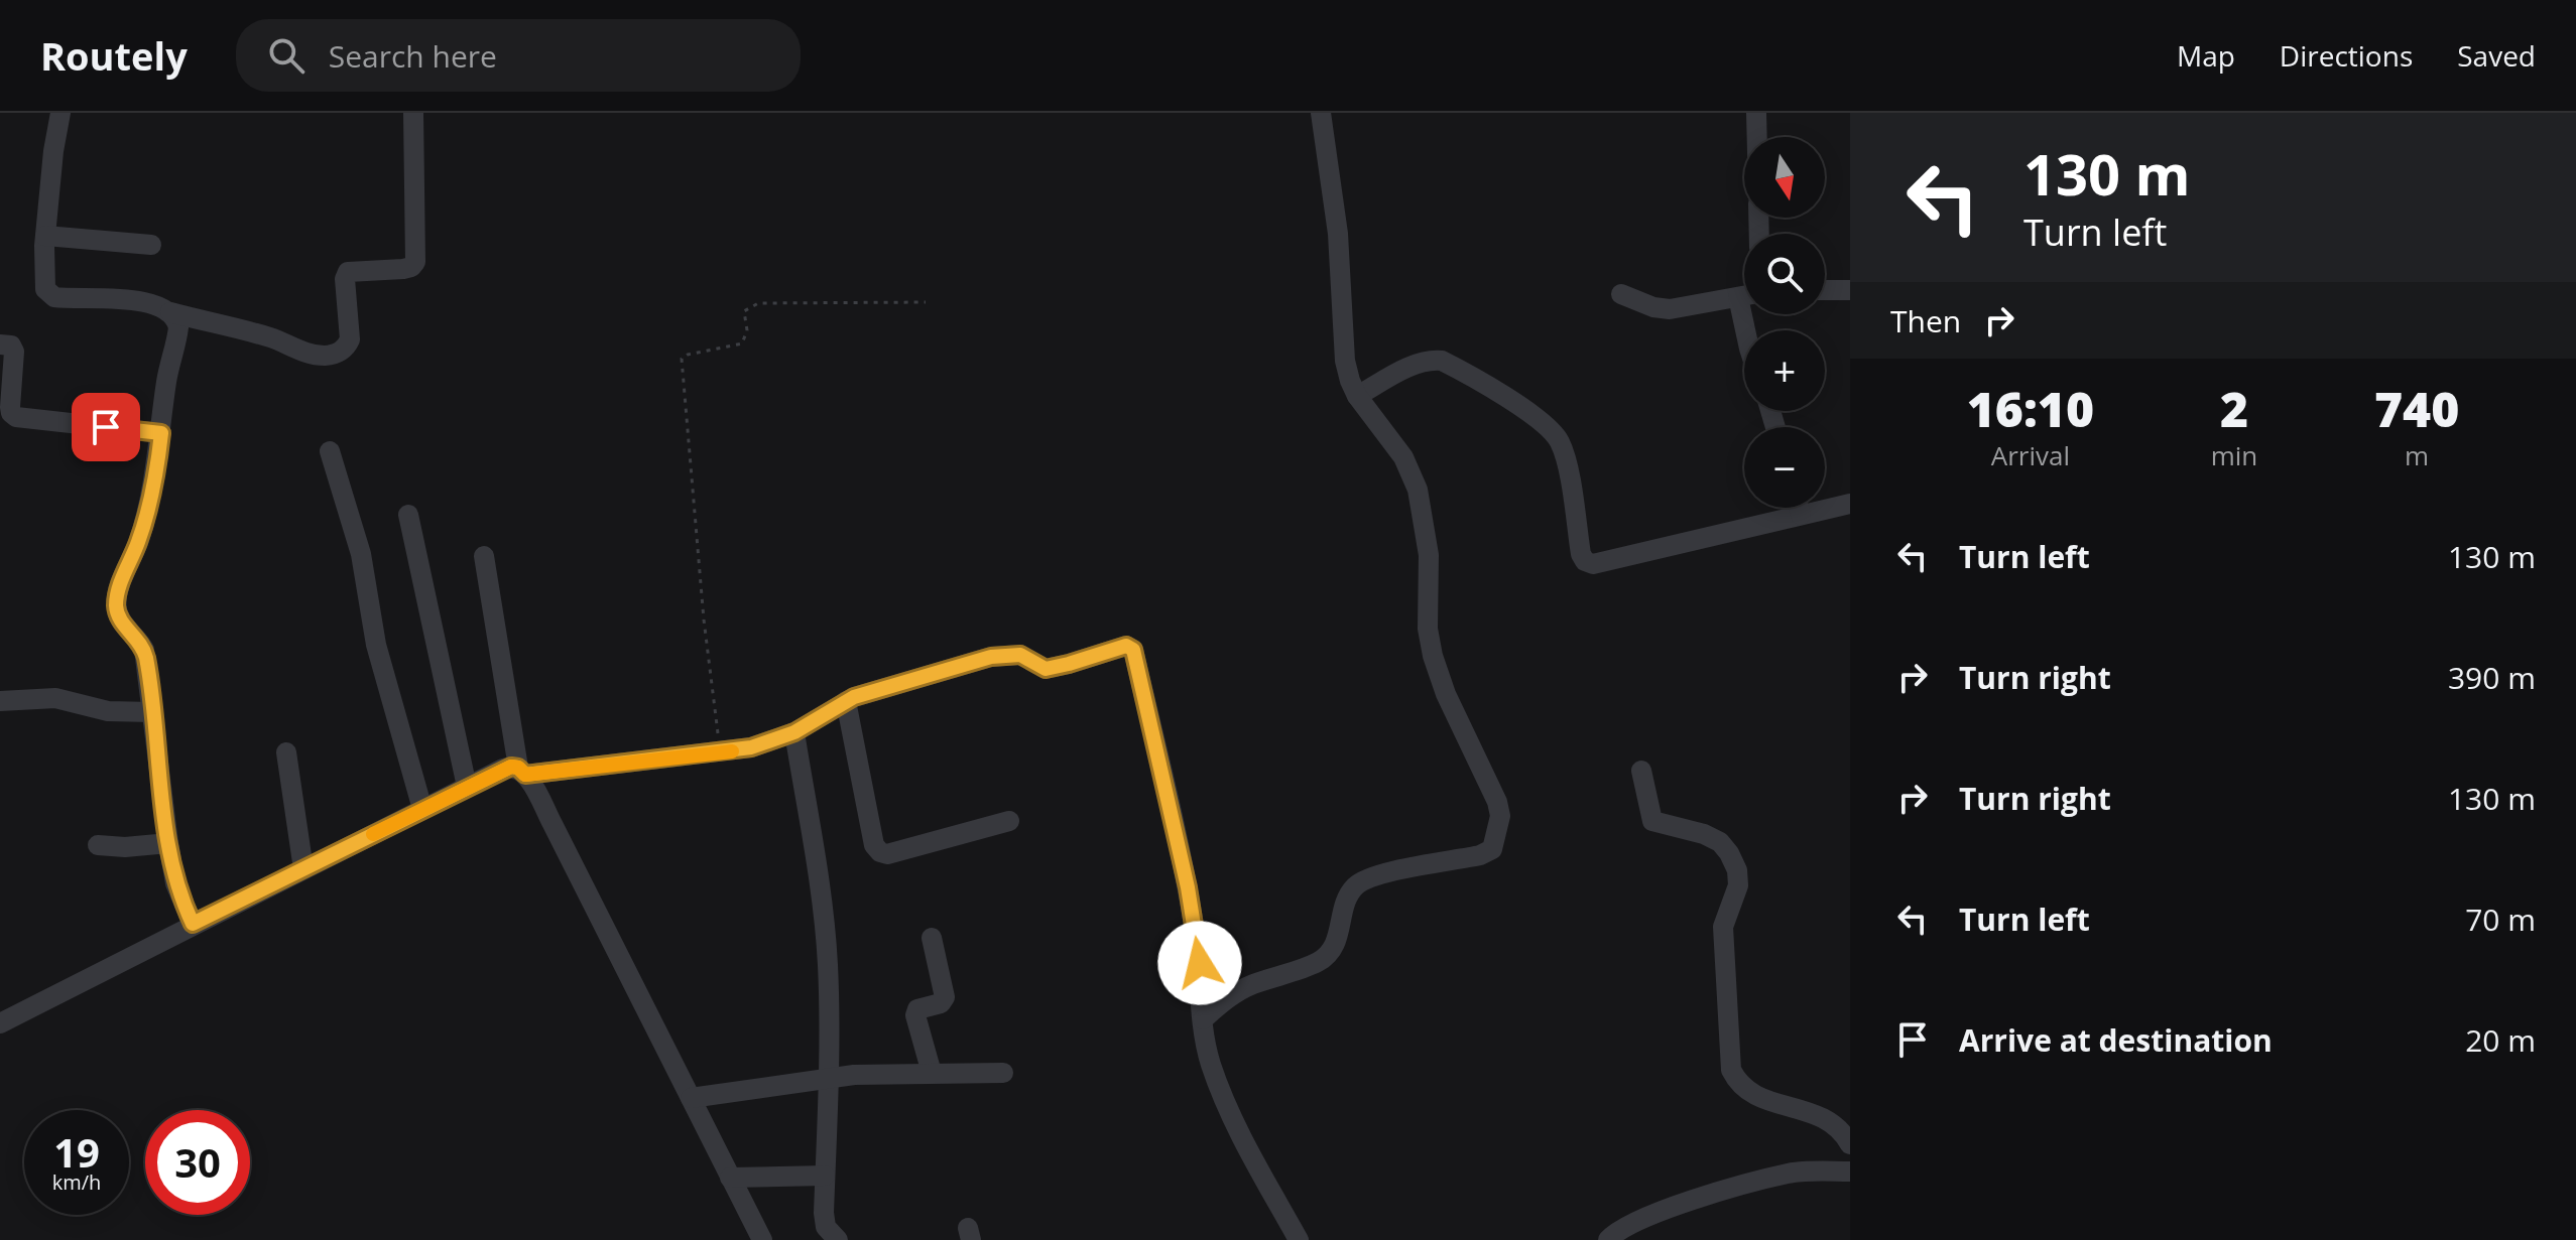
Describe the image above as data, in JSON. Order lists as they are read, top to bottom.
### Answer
{
  "north": "bottom",
  "page": {
    "header": "Routely",
    "search": "Search here",
    "nav": ["Map", "Directions", "Saved"],
    "turn": ["130 m", "Turn left"],
    "map_buttons": ["+", "−"],
    "then": "Then",
    "eta": [
      "16:10",
      "Arrival",
      "2",
      "min",
      "740",
      "m"
    ],
    "list": [
      {
        "name": "Turn left",
        "value": "130 m"
      },
      {
        "name": "Turn right",
        "value": "390 m"
      },
      {
        "name": "Turn right",
        "value": "130 m"
      },
      {
        "name": "Turn left",
        "value": "70 m"
      },
      {
        "name": "Arrive at destination",
        "value": "20 m"
      }
    ],
    "speed": "19 km/h",
    "limit": "30"
  }
}
